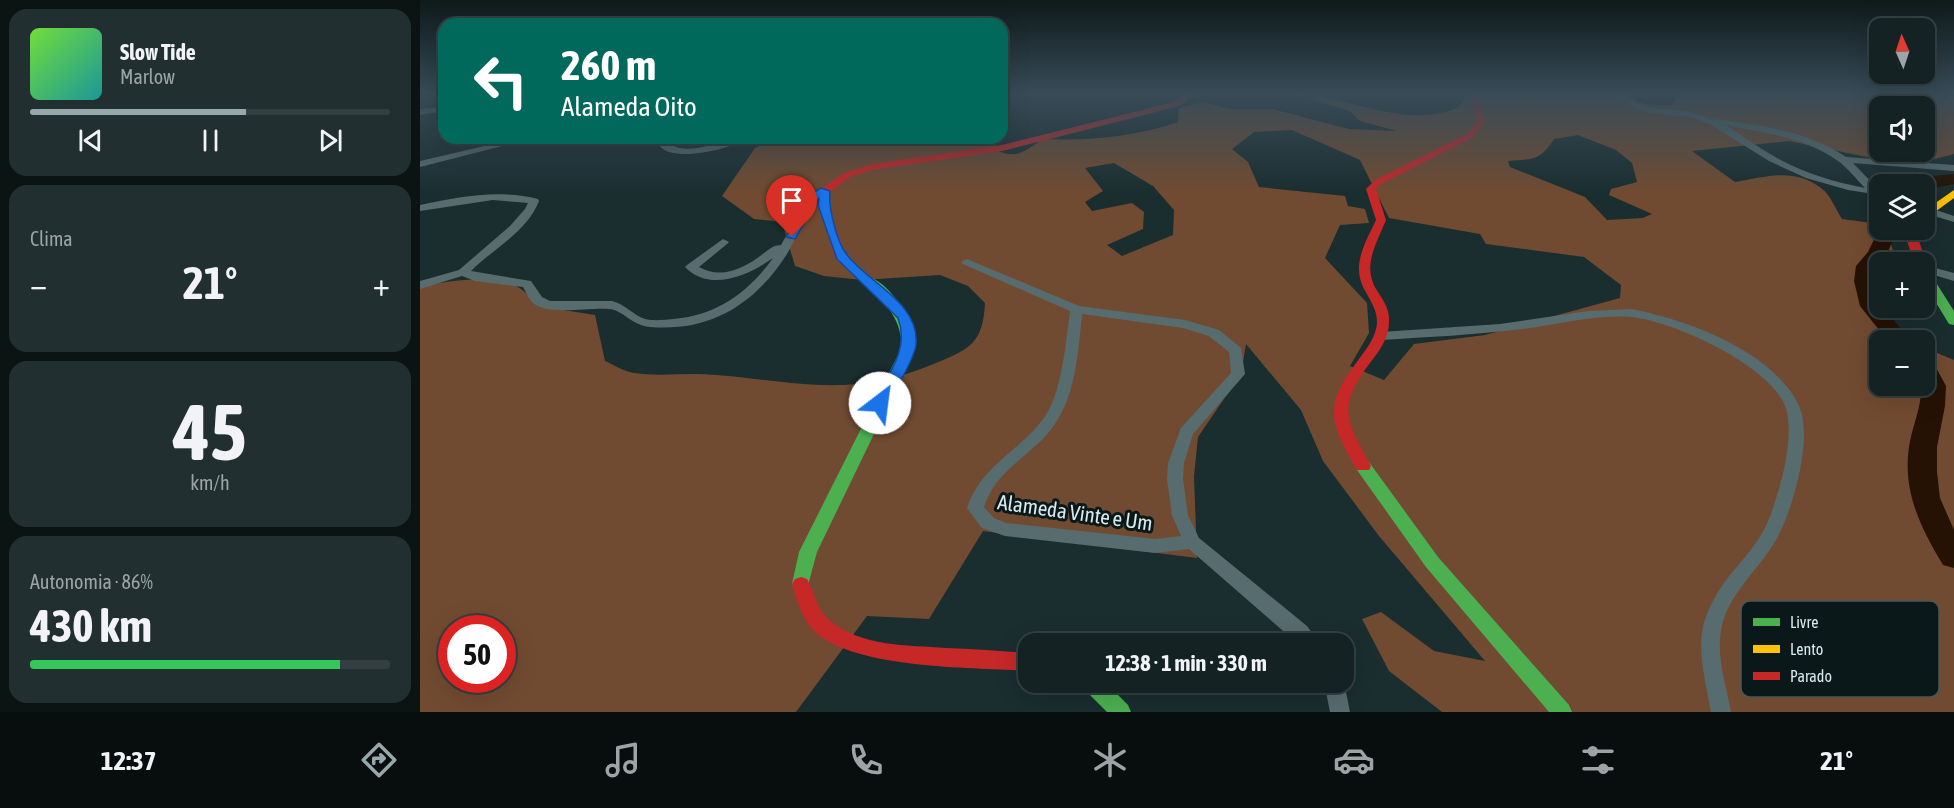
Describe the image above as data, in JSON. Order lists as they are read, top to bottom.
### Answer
{
  "streets": {
    "street": ["Alameda Vinte e Um"]
  },
  "legend": ["Livre", "Lento", "Parado"],
  "north": "top",
  "page": {
    "map_buttons": ["+", "−"],
    "turn": ["260 m", "Alameda Oito"],
    "song": ["Slow Tide", "Marlow"],
    "tile": [
      "Clima",
      ["45", "km/h"],
      ["Autonomia · 86%", "430 km"]
    ],
    "heat": ["−", "21°", "+"],
    "limit": "50",
    "trip": "12:38 · 1 min · 330 m",
    "tabs": ["12:37", "21°"]
  }
}
